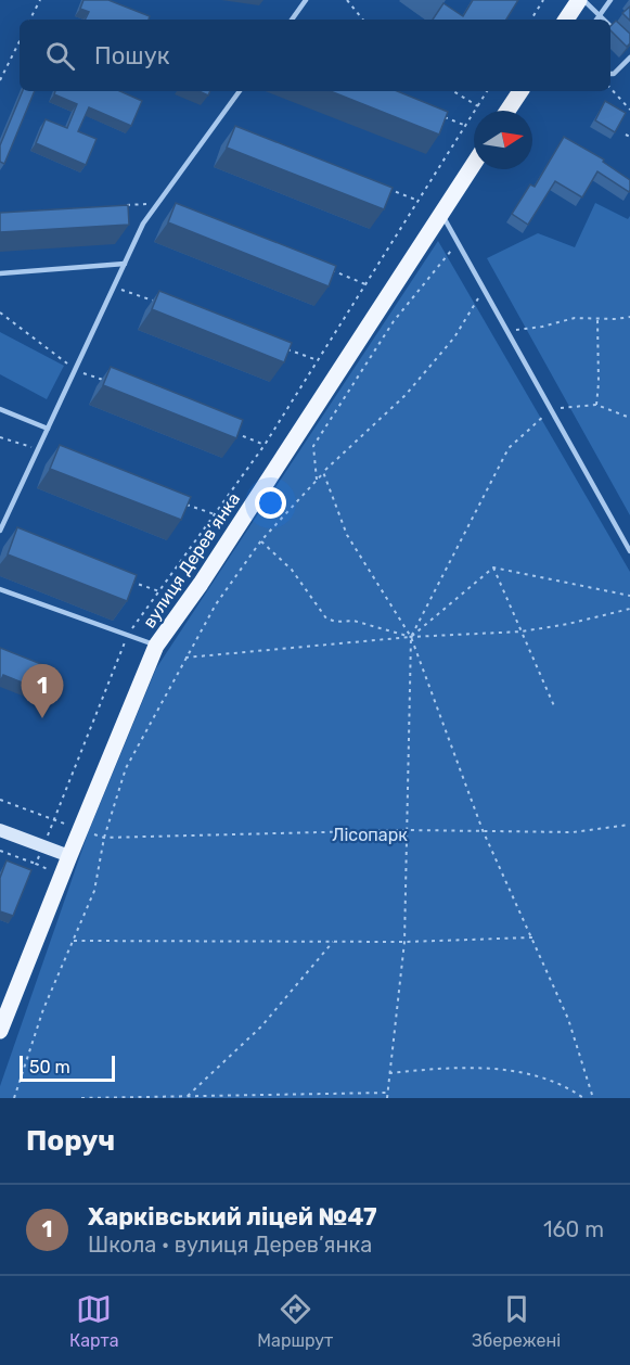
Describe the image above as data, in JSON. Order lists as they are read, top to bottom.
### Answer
{
  "streets": {
    "main road": ["вулиця Дерев’янка"]
  },
  "parks": ["Лісопарк"],
  "scale_bar": "50 m",
  "north": "right",
  "page": {
    "search": "Пошук",
    "pins": "1",
    "scale": "50 m",
    "heading": "Поруч",
    "list": [
      {
        "mark": "1",
        "name": "Харківський ліцей №47",
        "note": "Школа · вулиця Дерев’янка",
        "value": "160 m"
      }
    ],
    "nav": ["Карта", "Маршрут", "Збережені"]
  }
}
